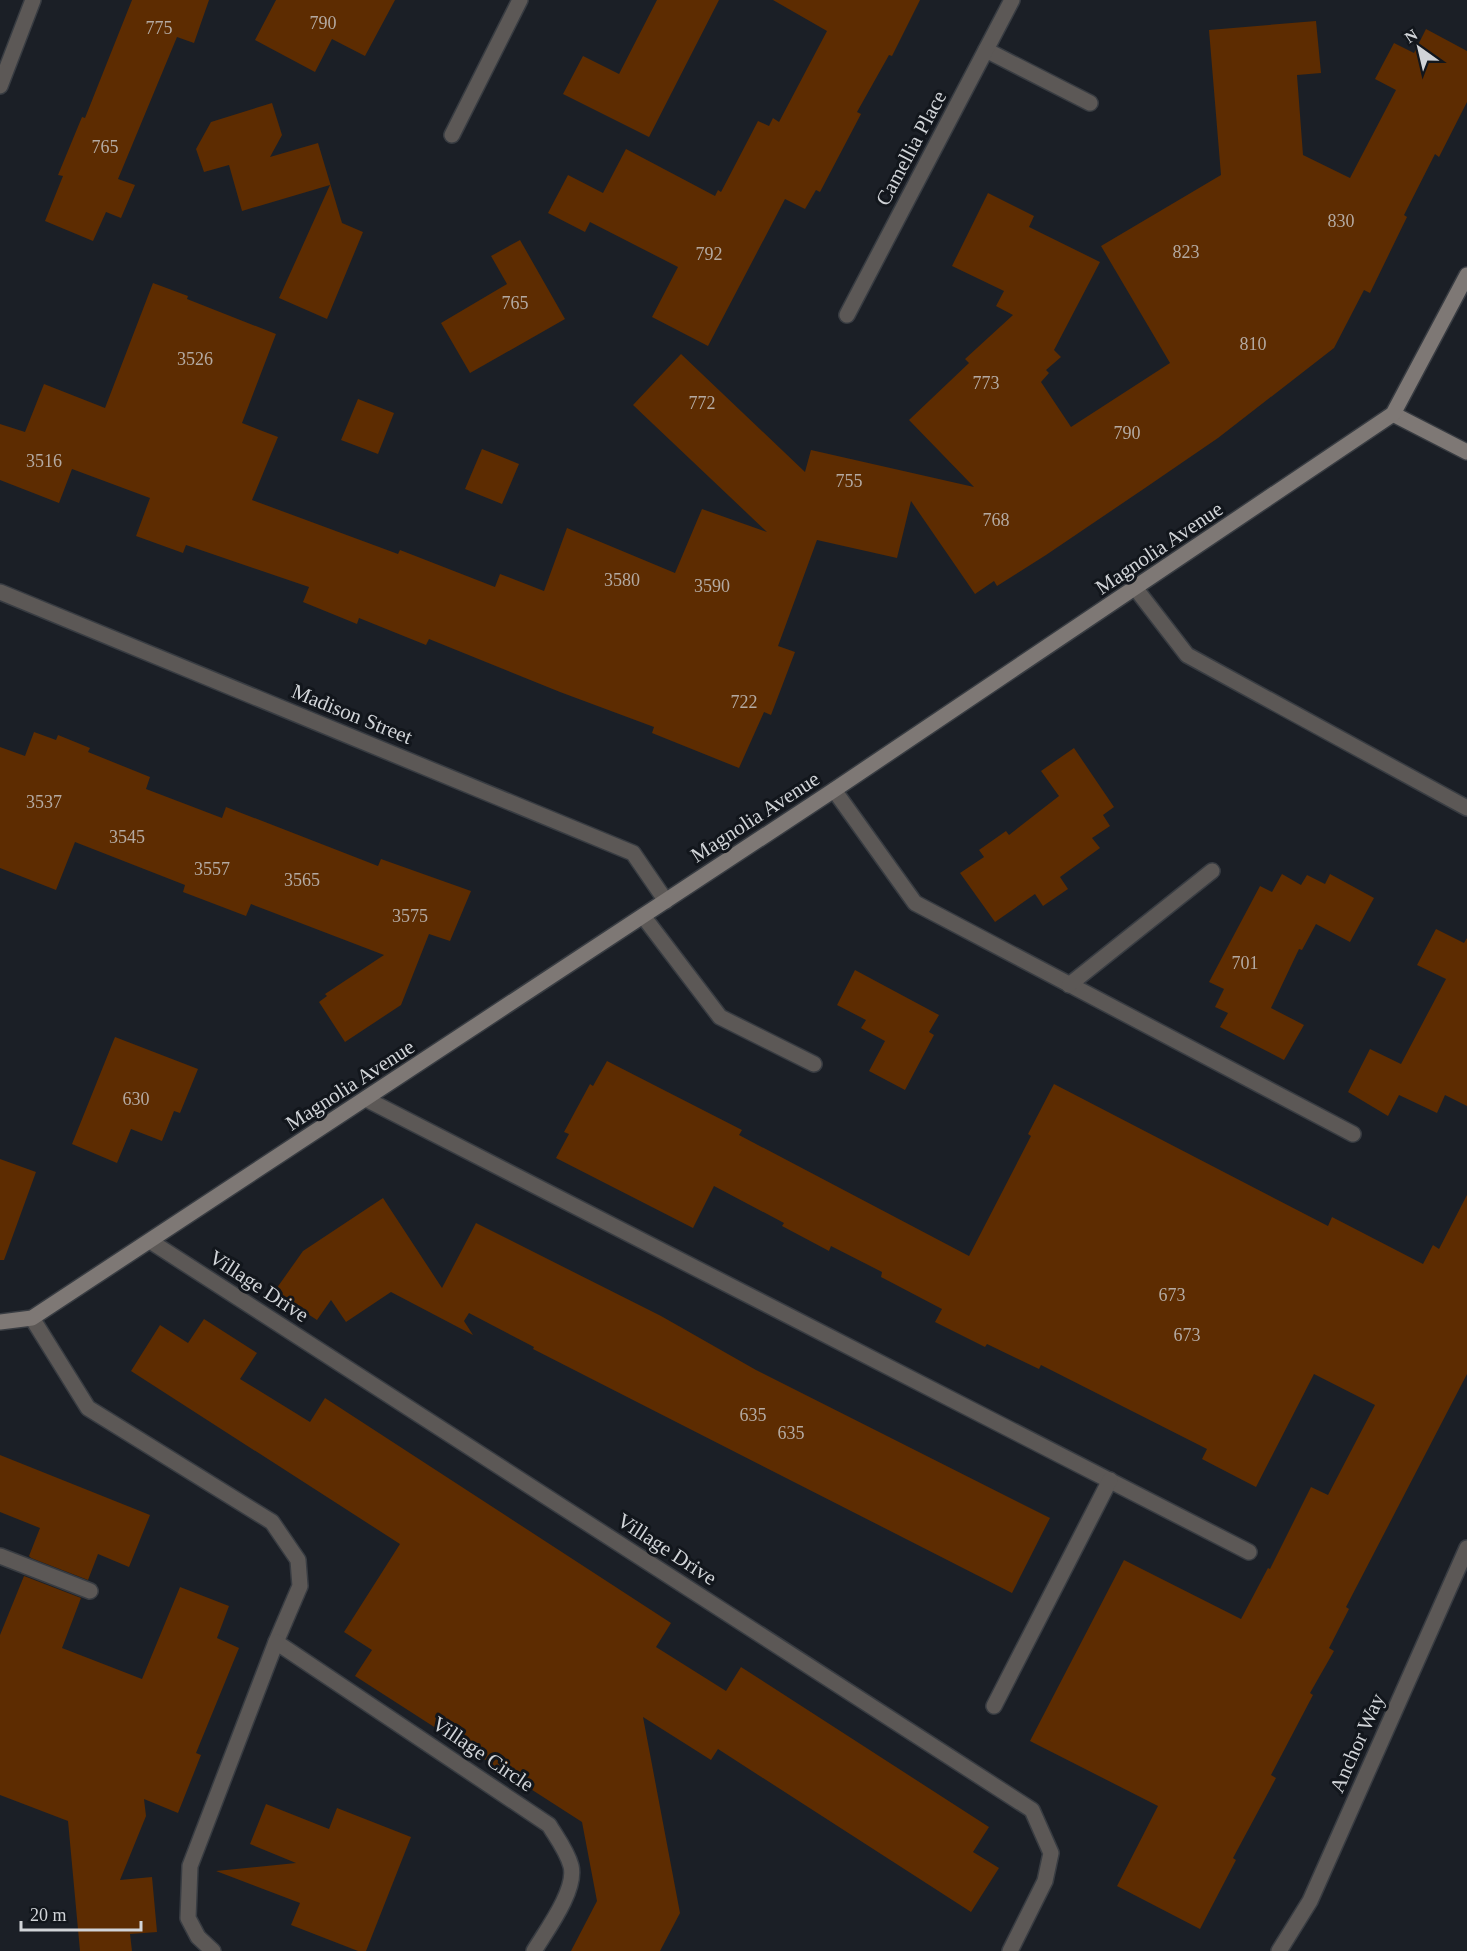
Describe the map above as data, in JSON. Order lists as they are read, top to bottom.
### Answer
{
  "streets": {
    "main road": ["Magnolia Avenue"],
    "street": [
      "Camellia Place",
      "Madison Street",
      "Village Drive",
      "Anchor Way",
      "Village Circle"
    ]
  },
  "crossings": [
    ["Magnolia Avenue", "Madison Street"],
    ["Magnolia Avenue", "Village Drive"]
  ],
  "house_numbers": [
    "790",
    "775",
    "765",
    "830",
    "823",
    "792",
    "765",
    "810",
    "3526",
    "773",
    "772",
    "790",
    "3516",
    "755",
    "768",
    "3580",
    "3590",
    "722",
    "3537",
    "3545",
    "3557",
    "3565",
    "3575",
    "701",
    "630",
    "673",
    "673",
    "635",
    "635"
  ],
  "scale_bar": "20 m",
  "north": "top left"
}
